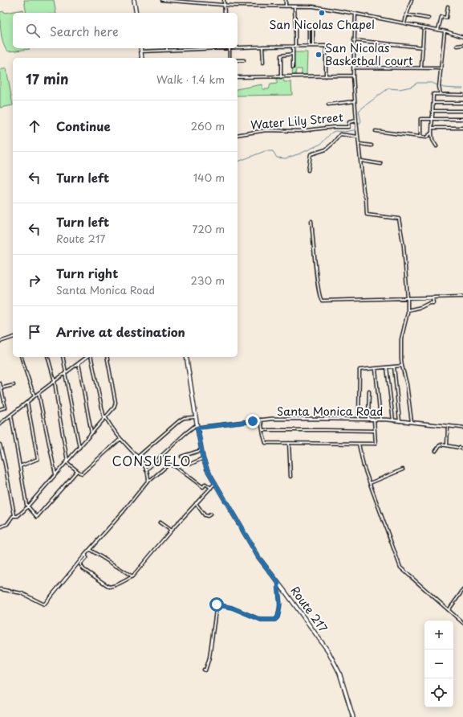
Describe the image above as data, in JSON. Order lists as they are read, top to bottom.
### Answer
{
  "streets": {
    "main road": ["Route 217"],
    "street": ["Water Lily Street", "Santa Monica Road"]
  },
  "crossings": [
    ["Santa Monica Road", "Route 217"]
  ],
  "districts": ["CONSUELO"],
  "places": ["San Nicolas Chapel", "San Nicolas Basketball court"],
  "page": {
    "search": "Search here",
    "heading": ["17 min", "Walk · 1.4 km"],
    "list": [
      ["Continue", "260 m"],
      ["Turn left", "140 m"],
      ["Turn left", "Route 217", "720 m"],
      ["Turn right", "Santa Monica Road", "230 m"],
      "Arrive at destination"
    ],
    "map_buttons": ["+", "−"]
  }
}
